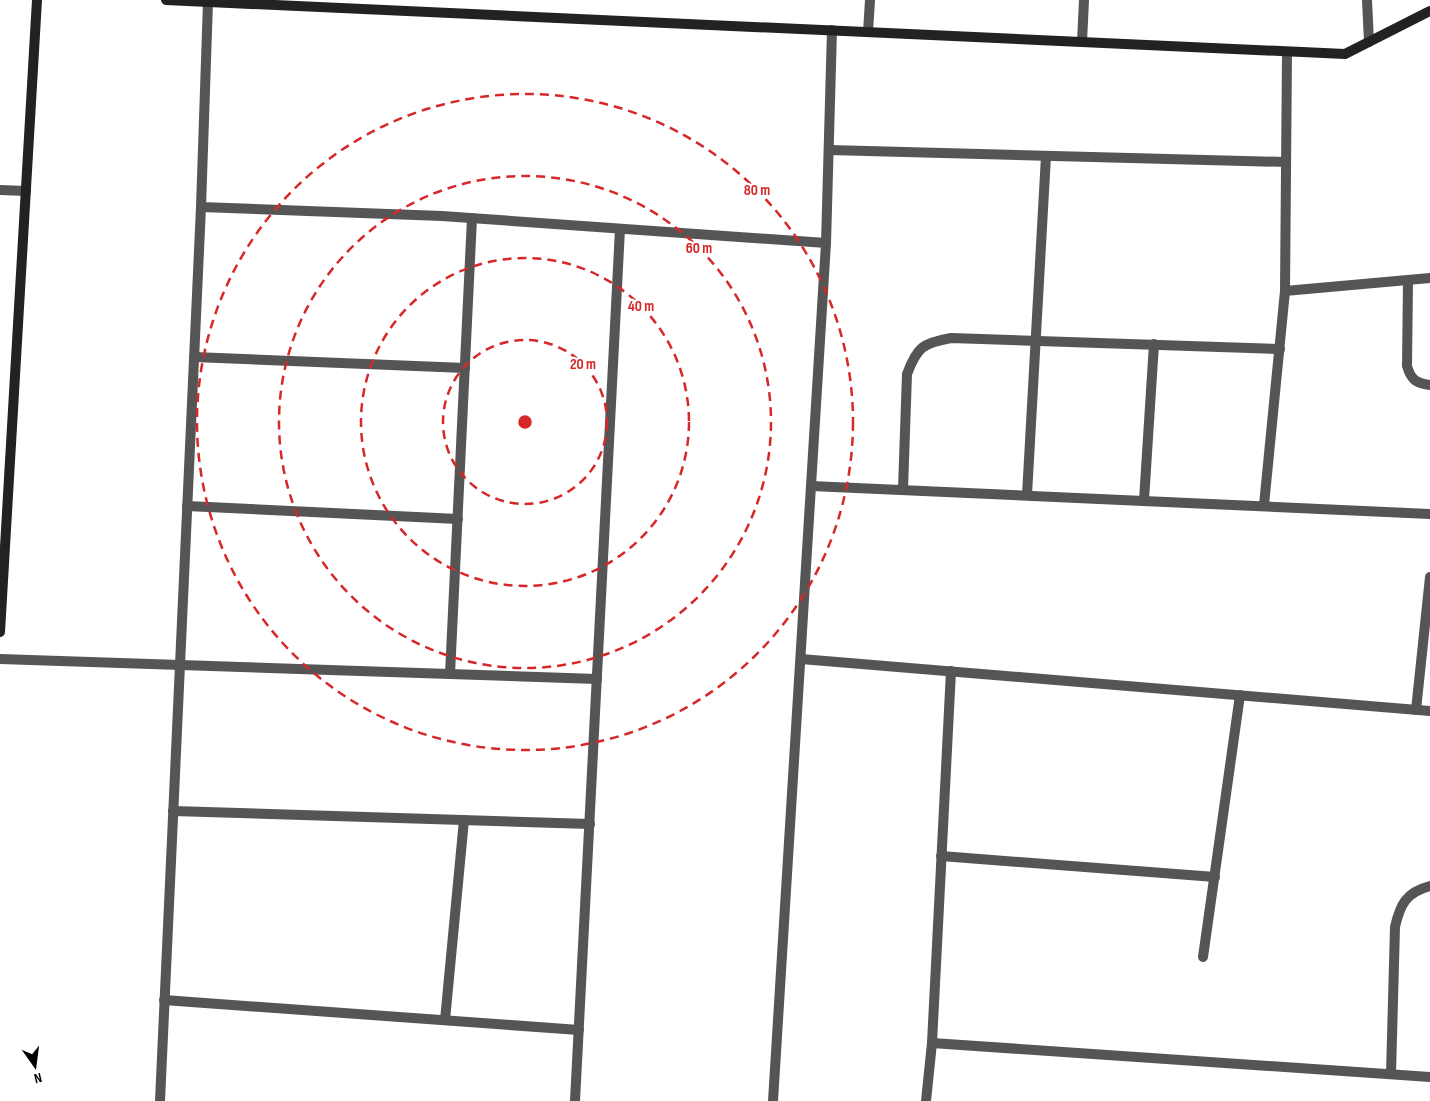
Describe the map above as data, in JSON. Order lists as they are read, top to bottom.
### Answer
{
  "north": "bottom",
  "rings": [
    "80 m",
    "60 m",
    "40 m",
    "20 m"
  ]
}
